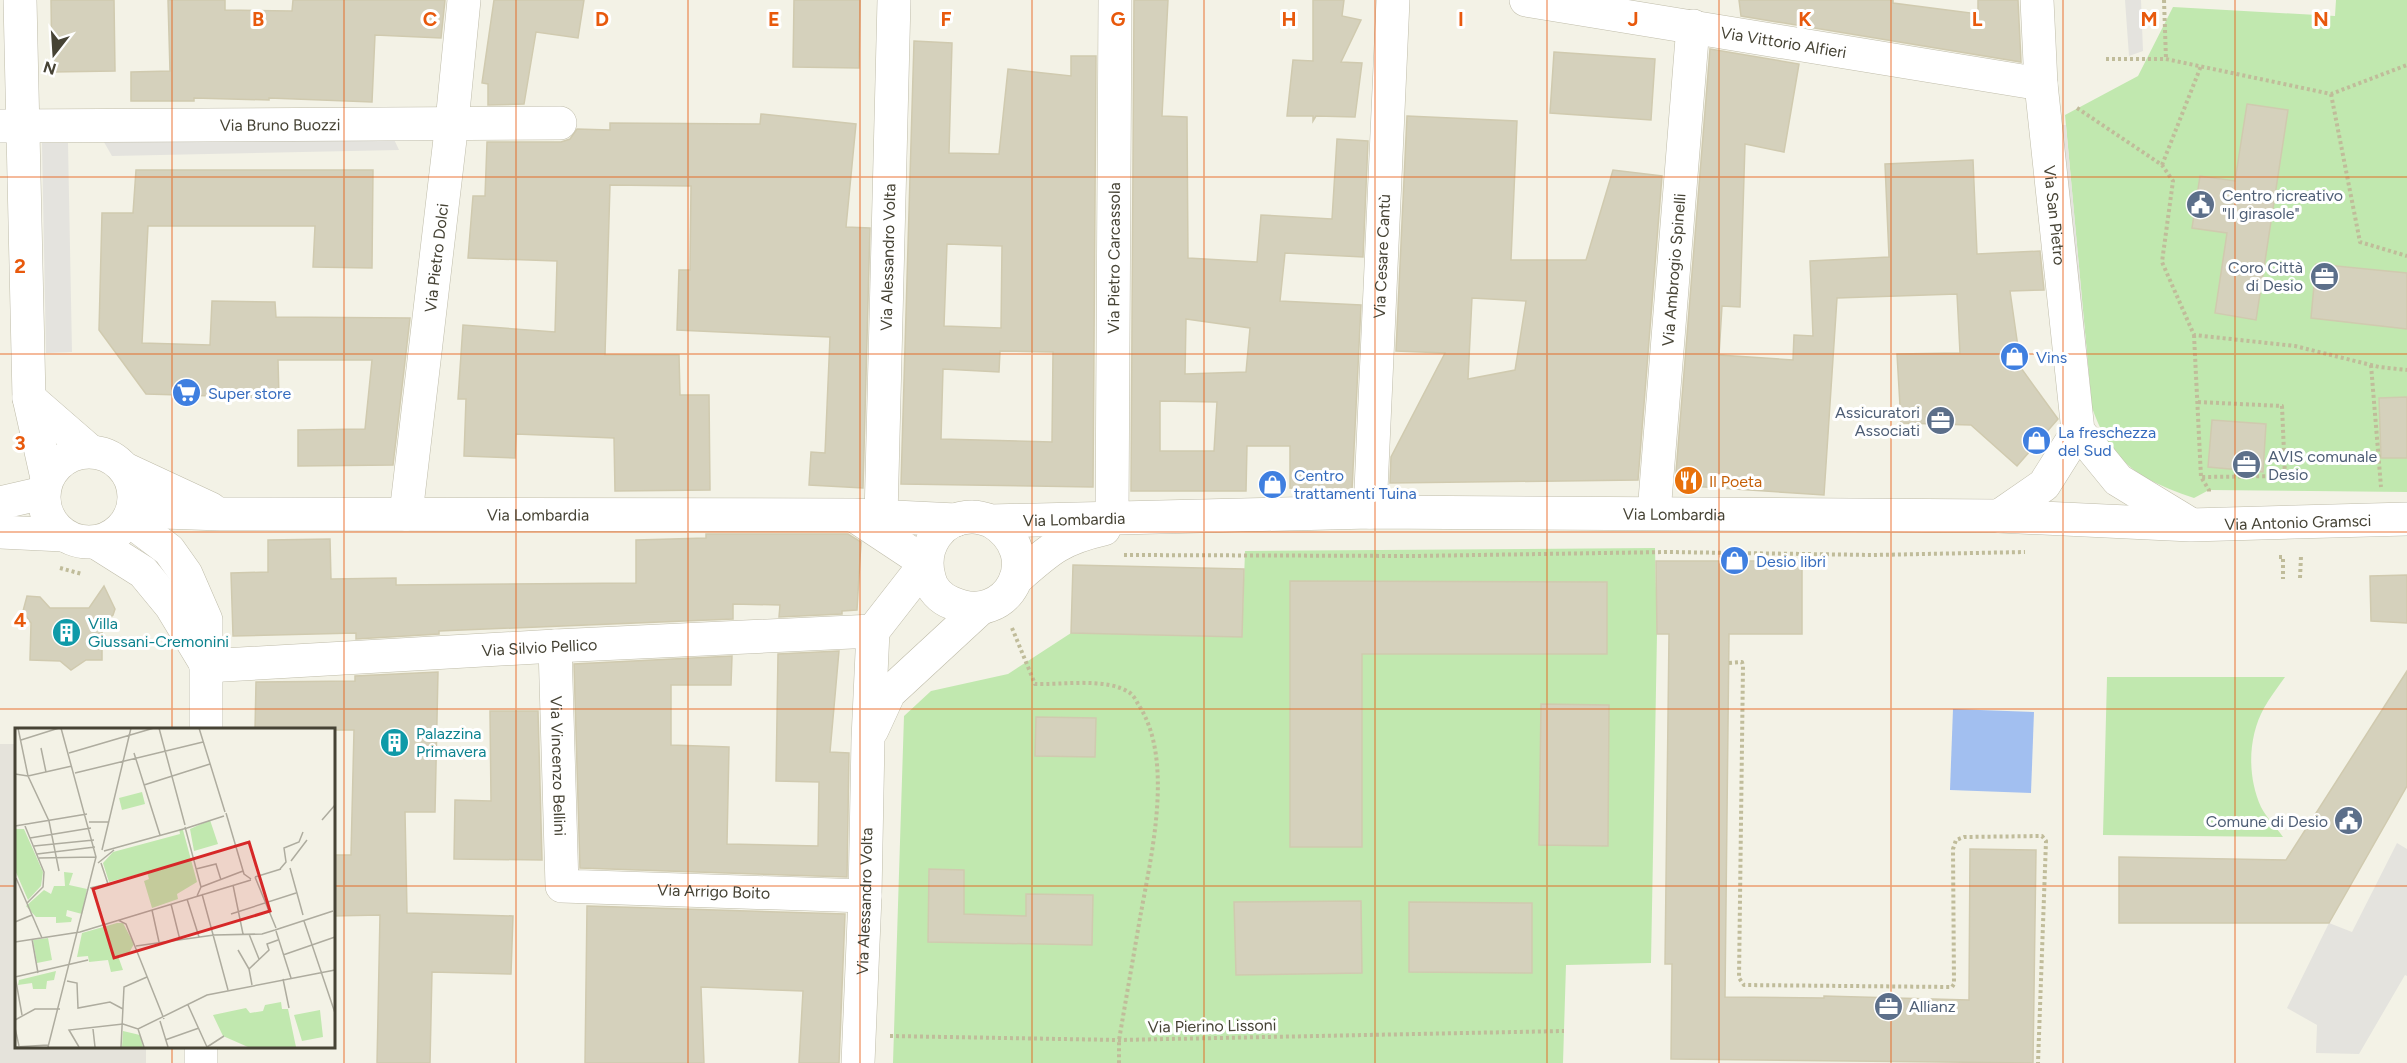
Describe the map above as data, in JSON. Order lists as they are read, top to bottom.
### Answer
{
  "streets": {
    "street": [
      "Via Vittorio Alfieri",
      "Via Bruno Buozzi",
      "Via San Pietro",
      "Via Cesare Cantù",
      "Via Pietro Dolci",
      "Via Alessandro Volta",
      "Via Pietro Carcassola",
      "Via Ambrogio Spinelli",
      "Via Lombardia",
      "Via Antonio Gramsci",
      "Via Silvio Pellico",
      "Via Vincenzo Bellini",
      "Via Arrigo Boito"
    ],
    "path": ["Via Pierino Lissoni"]
  },
  "crossings": [
    ["Via Vittorio Alfieri", "Via San Pietro"],
    ["Via Vittorio Alfieri", "Via Ambrogio Spinelli"],
    ["Via Bruno Buozzi", "Via Pietro Dolci"],
    ["Via Cesare Cantù", "Via Lombardia"],
    ["Via Pietro Dolci", "Via Lombardia"],
    ["Via Alessandro Volta", "Via Lombardia"],
    ["Via Alessandro Volta", "Via Silvio Pellico"],
    ["Via Alessandro Volta", "Via Arrigo Boito"],
    ["Via Alessandro Volta", "Via Pierino Lissoni"],
    ["Via Pietro Carcassola", "Via Lombardia"],
    ["Via Ambrogio Spinelli", "Via Lombardia"],
    ["Via Lombardia", "Via Antonio Gramsci"],
    ["Via Silvio Pellico", "Via Vincenzo Bellini"],
    ["Via Vincenzo Bellini", "Via Arrigo Boito"]
  ],
  "places": {
    "public building": ["Centro ricreativo \"Il girasole\"", "Comune di Desio"],
    "office": [
      "Coro Città di Desio",
      "Assicuratori Associati",
      "AVIS comunale Desio",
      "Allianz"
    ],
    "shop": [
      "Vins",
      "La freschezza del Sud",
      "Centro trattamenti Tuina",
      "Desio libri"
    ],
    "supermarket": ["Super store"],
    "restaurant": ["Il Poeta"],
    "building": ["Villa Giussani-Cremonini", "Palazzina Primavera"]
  },
  "north": "bottom",
  "grid": {
    "columns": [
      "B",
      "C",
      "D",
      "E",
      "F",
      "G",
      "H",
      "I",
      "J",
      "K",
      "L",
      "M",
      "N"
    ],
    "rows": ["2", "3", "4"]
  }
}
